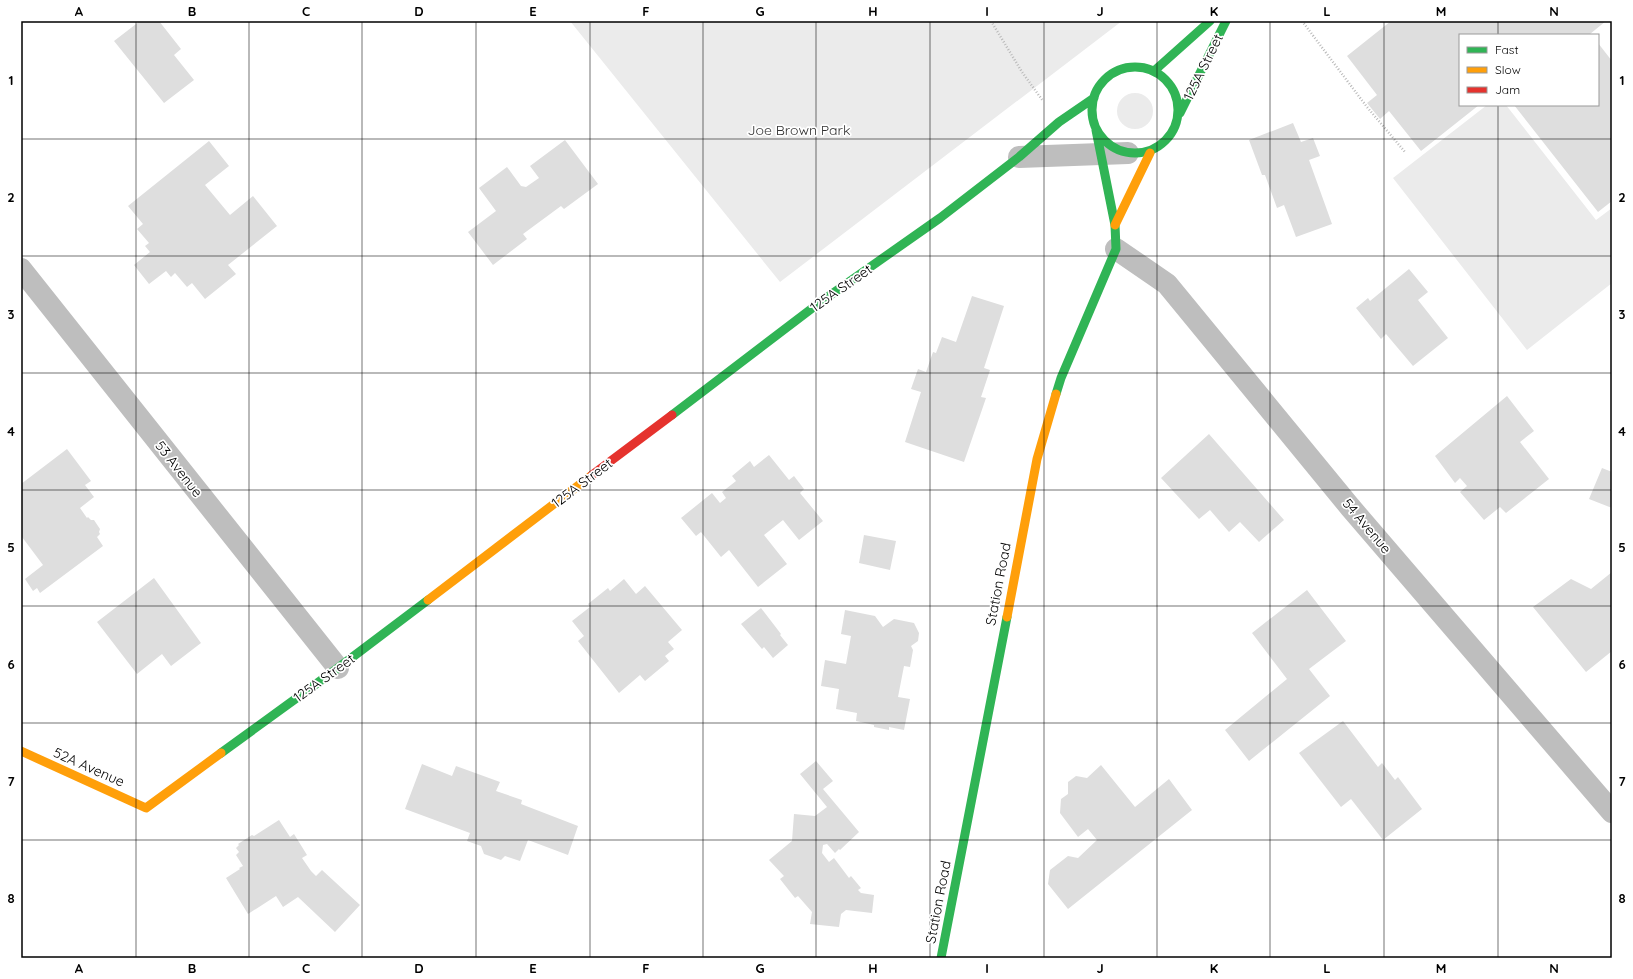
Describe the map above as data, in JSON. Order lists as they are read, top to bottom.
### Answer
{
  "streets": {
    "street": [
      "125A Street",
      "53 Avenue",
      "54 Avenue",
      "Station Road",
      "52A Avenue"
    ]
  },
  "crossings": [
    ["125A Street", "53 Avenue"],
    ["125A Street", "Station Road"],
    ["125A Street", "52A Avenue"],
    ["54 Avenue", "Station Road"]
  ],
  "parks": ["Joe Brown Park"],
  "legend": ["Fast", "Slow", "Jam"],
  "grid": {
    "columns": [
      "A",
      "B",
      "C",
      "D",
      "E",
      "F",
      "G",
      "H",
      "I",
      "J",
      "K",
      "L",
      "M",
      "N"
    ],
    "rows": [
      "1",
      "2",
      "3",
      "4",
      "5",
      "6",
      "7",
      "8"
    ]
  }
}
